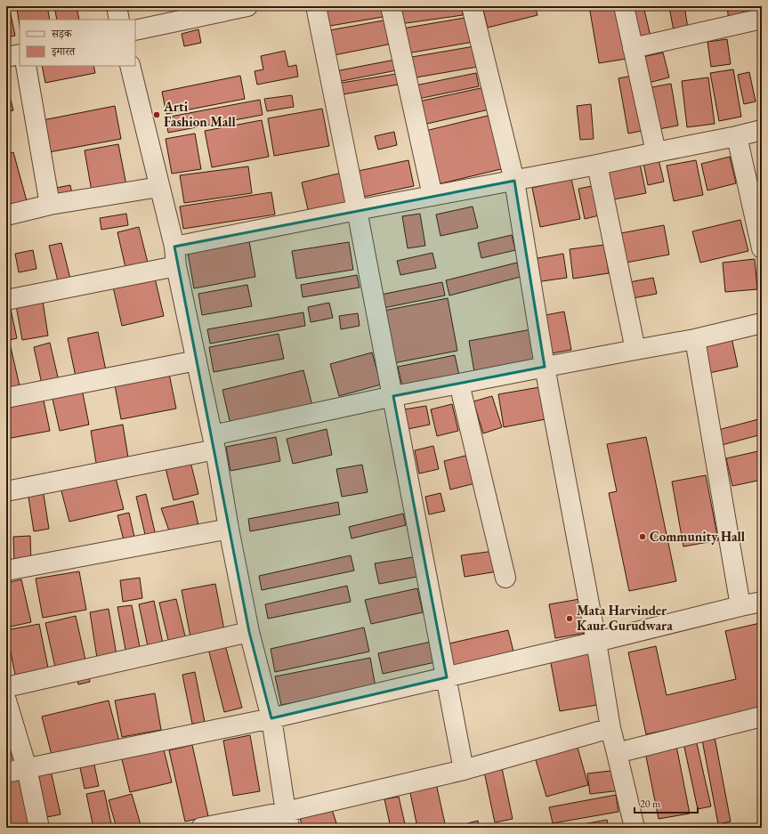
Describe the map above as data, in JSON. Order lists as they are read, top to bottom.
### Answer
{
  "places": ["Arti Fashion Mall", "Community Hall", "Mata Harvinder Kaur Gurudwara"],
  "legend": ["सड़क", "इमारत"],
  "scale_bar": "20 m"
}
